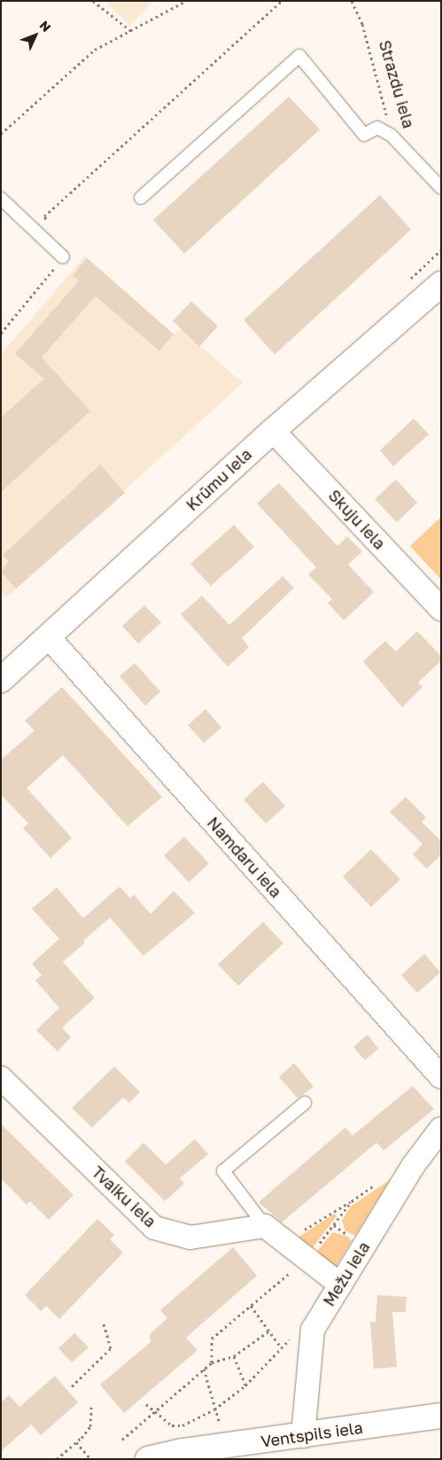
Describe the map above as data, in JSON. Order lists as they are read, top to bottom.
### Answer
{
  "streets": {
    "street": [
      "Krūmu iela",
      "Skuju iela",
      "Namdaru iela",
      "Tvaiku iela",
      "Mežu iela",
      "Ventspils iela"
    ],
    "lane": ["Strazdu iela"]
  },
  "crossings": [
    ["Krūmu iela", "Skuju iela"],
    ["Krūmu iela", "Namdaru iela"],
    ["Mežu iela", "Ventspils iela"]
  ],
  "north": "top right"
}
